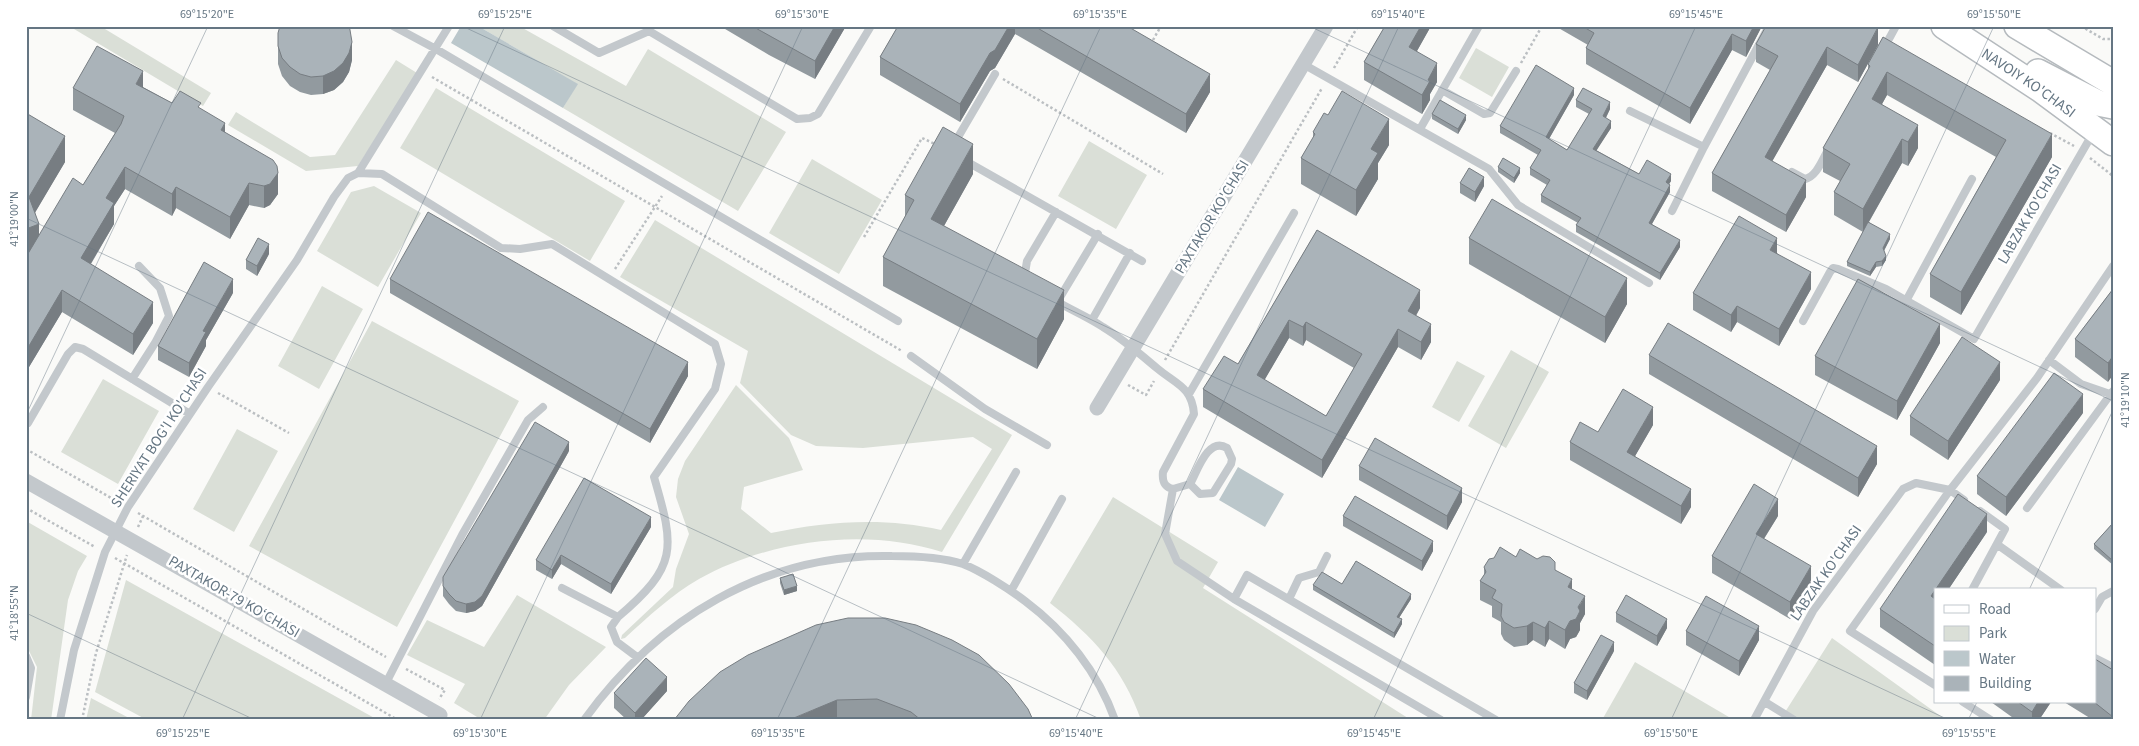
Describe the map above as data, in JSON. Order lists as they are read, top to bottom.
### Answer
{
  "streets": {
    "main road": ["NAVOIY KO'CHASI"],
    "street": ["PAXTAKOR KO'CHASI", "PAXTAKOR-79 KO‘CHASI"],
    "lane": ["LABZAK KO'CHASI", "SHERIYAT BOG'I KO'CHASI"]
  },
  "crossings": [
    ["NAVOIY KO'CHASI", "LABZAK KO'CHASI"],
    ["SHERIYAT BOG'I KO'CHASI", "PAXTAKOR-79 KO‘CHASI"]
  ],
  "legend": [
    "Road",
    "Park",
    "Water",
    "Building"
  ],
  "coordinates": [
    "69°15'20\"E",
    "69°15'25\"E",
    "69°15'30\"E",
    "69°15'35\"E",
    "69°15'40\"E",
    "69°15'45\"E",
    "69°15'50\"E",
    "41°19'00\"N",
    "41°19'10\"N",
    "41°18'55\"N",
    "69°15'55\"E"
  ]
}
